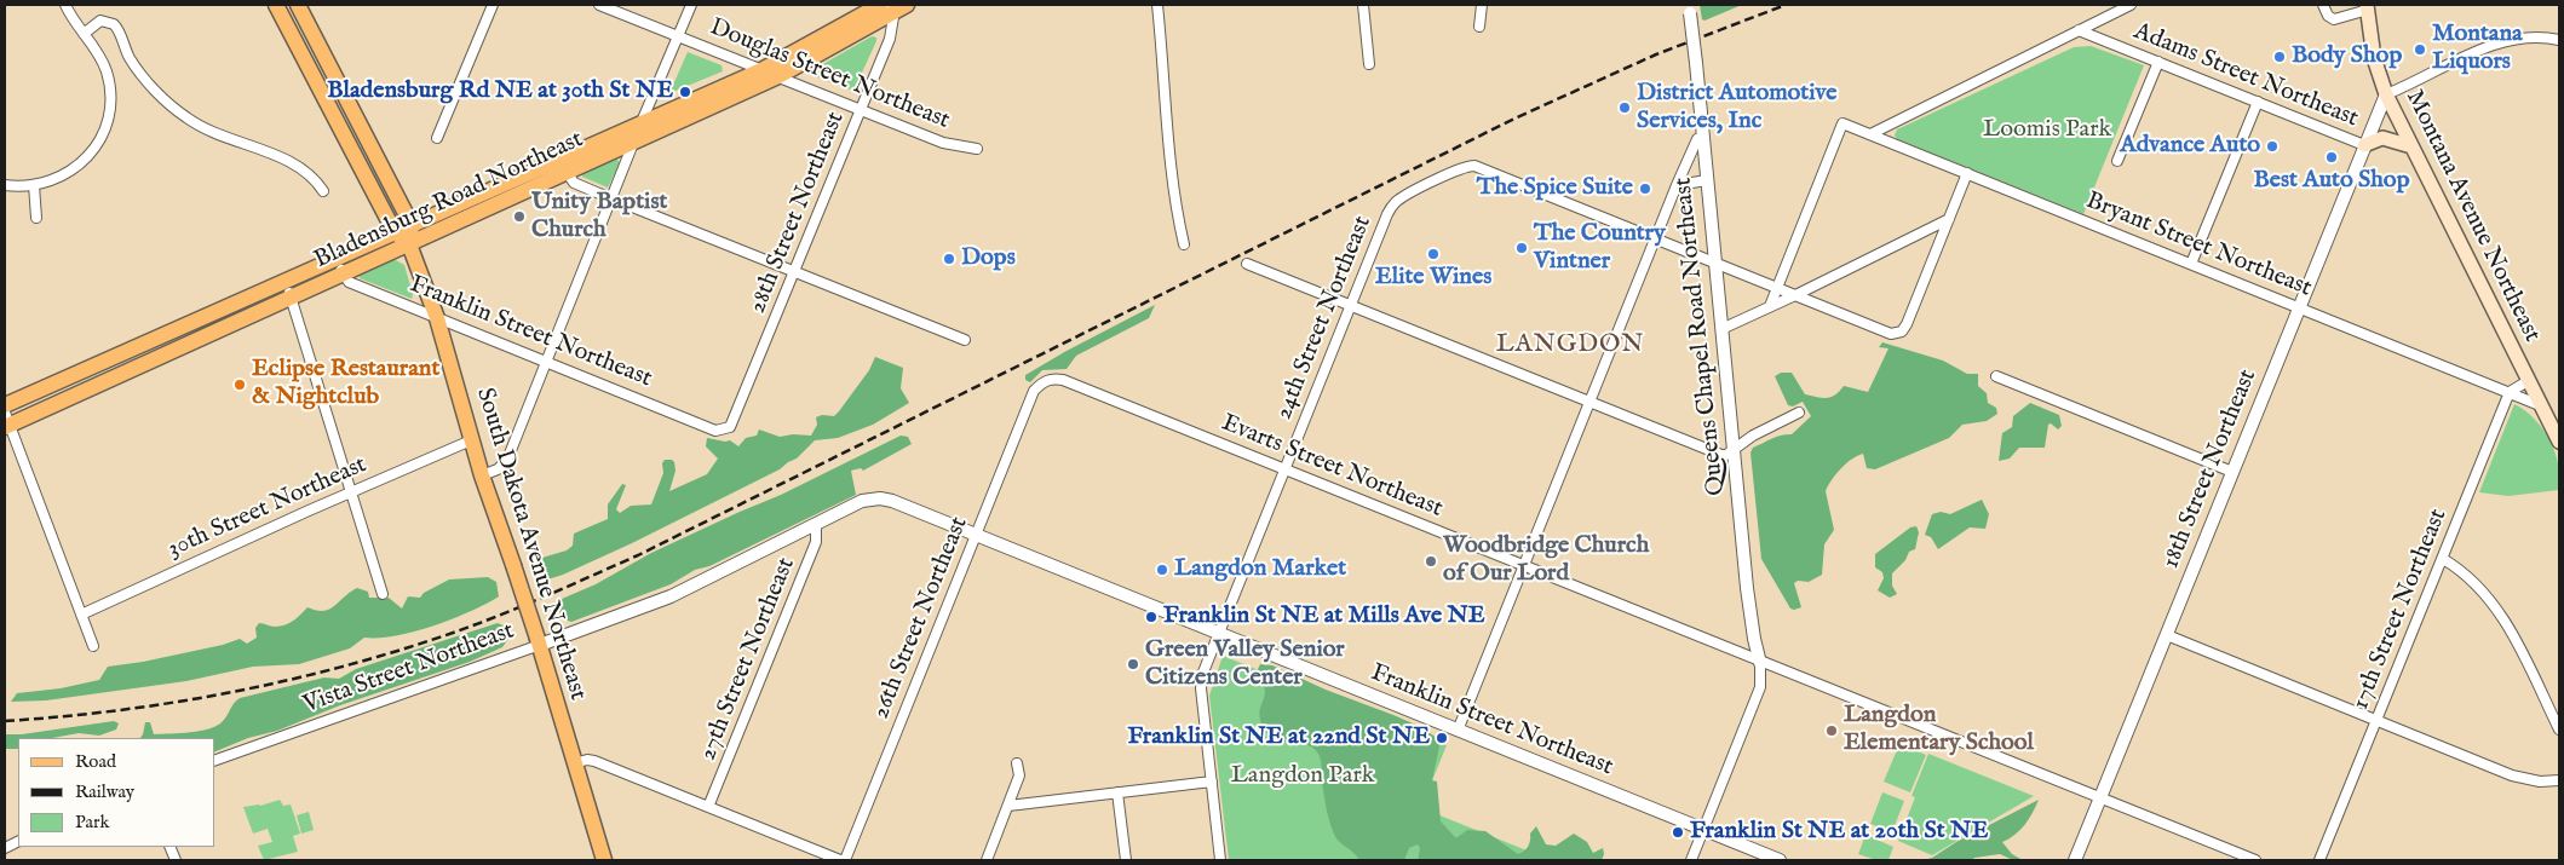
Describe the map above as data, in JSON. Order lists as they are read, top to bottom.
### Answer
{
  "streets": {
    "main road": ["Bladensburg Road Northeast", "Montana Avenue Northeast", "South Dakota Avenue Northeast"],
    "street": [
      "Douglas Street Northeast",
      "Adams Street Northeast",
      "28th Street Northeast",
      "Bryant Street Northeast",
      "24th Street Northeast",
      "Franklin Street Northeast",
      "Queens Chapel Road Northeast",
      "Evarts Street Northeast",
      "18th Street Northeast",
      "30th Street Northeast",
      "17th Street Northeast",
      "26th Street Northeast",
      "27th Street Northeast",
      "Vista Street Northeast"
    ]
  },
  "crossings": [
    ["Douglas Street Northeast", "Bladensburg Road Northeast"],
    ["Douglas Street Northeast", "28th Street Northeast"],
    ["Adams Street Northeast", "18th Street Northeast"],
    ["Bladensburg Road Northeast", "28th Street Northeast"],
    ["Bladensburg Road Northeast", "Franklin Street Northeast"],
    ["Bladensburg Road Northeast", "South Dakota Avenue Northeast"],
    ["28th Street Northeast", "Franklin Street Northeast"],
    ["Montana Avenue Northeast", "Bryant Street Northeast"],
    ["Montana Avenue Northeast", "18th Street Northeast"],
    ["Bryant Street Northeast", "18th Street Northeast"],
    ["Bryant Street Northeast", "17th Street Northeast"],
    ["24th Street Northeast", "Franklin Street Northeast"],
    ["24th Street Northeast", "Evarts Street Northeast"],
    ["Franklin Street Northeast", "South Dakota Avenue Northeast"],
    ["Franklin Street Northeast", "26th Street Northeast"],
    ["Franklin Street Northeast", "27th Street Northeast"],
    ["Franklin Street Northeast", "Vista Street Northeast"],
    ["Queens Chapel Road Northeast", "Evarts Street Northeast"],
    ["Evarts Street Northeast", "18th Street Northeast"],
    ["Evarts Street Northeast", "26th Street Northeast"],
    ["30th Street Northeast", "South Dakota Avenue Northeast"],
    ["South Dakota Avenue Northeast", "Vista Street Northeast"],
    ["27th Street Northeast", "Vista Street Northeast"]
  ],
  "districts": ["LANGDON"],
  "parks": ["Loomis Park", "Langdon Park"],
  "places": [
    "Montana Liquors",
    "Body Shop",
    "Bladensburg Rd NE at 30th St NE",
    "District Automotive Services, Inc",
    "Advance Auto",
    "Best Auto Shop",
    "The Spice Suite",
    "Unity Baptist Church",
    "The Country Vintner",
    "Elite Wines",
    "Dops",
    "Eclipse Restaurant & Nightclub",
    "Woodbridge Church of Our Lord",
    "Langdon Market",
    "Franklin St NE at Mills Ave NE",
    "Green Valley Senior Citizens Center",
    "Langdon Elementary School",
    "Franklin St NE at 22nd St NE",
    "Franklin St NE at 20th St NE"
  ],
  "legend": ["Road", "Railway", "Park"]
}
